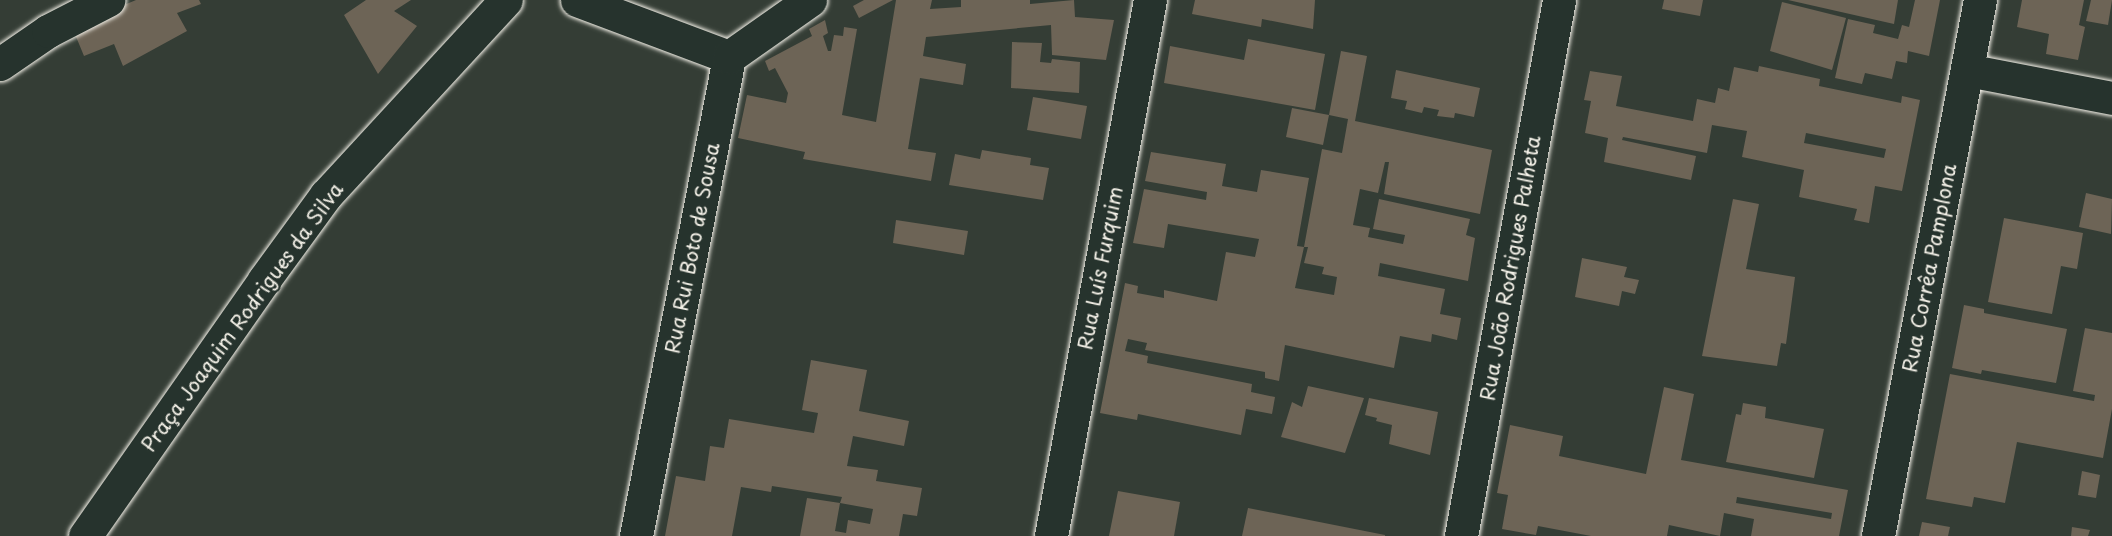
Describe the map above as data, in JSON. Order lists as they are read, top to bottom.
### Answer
{
  "streets": {
    "street": [
      "Rua Rui Boto de Sousa",
      "Rua Luís Furquim",
      "Rua João Rodrigues Palheta",
      "Rua Corrêa Pamplona",
      "Praça Joaquim Rodrigues da Silva"
    ]
  }
}
